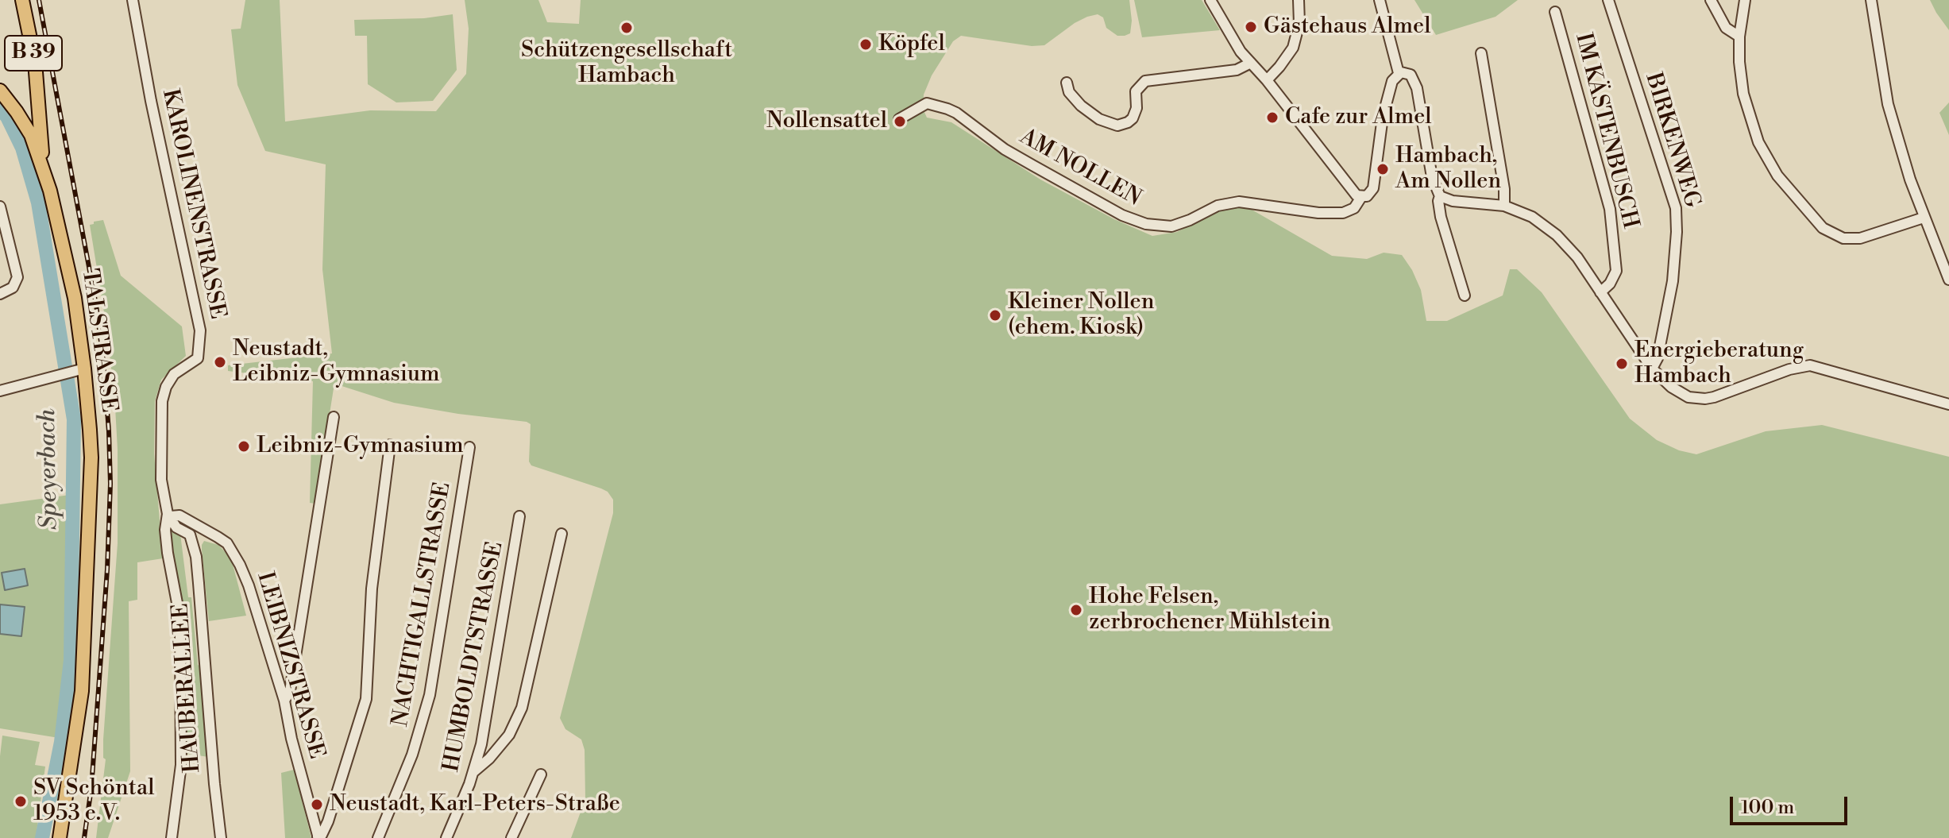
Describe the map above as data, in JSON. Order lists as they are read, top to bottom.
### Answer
{
  "streets": {
    "main road": ["B 39", "TALSTRASSE"],
    "street": [
      "IM KÄSTENBUSCH",
      "BIRKENWEG",
      "AM NOLLEN",
      "KAROLINENSTRASSE",
      "NACHTIGALLSTRASSE",
      "HUMBOLDTSTRASSE",
      "LEIBNIZSTRASSE",
      "HAUBERALLEE"
    ]
  },
  "crossings": [
    ["KAROLINENSTRASSE", "LEIBNIZSTRASSE"]
  ],
  "water": ["Speyerbach"],
  "places": [
    "Gästehaus Almel",
    "Schützengesellschaft Hambach",
    "Köpfel",
    "Cafe zur Almel",
    "Nollensattel",
    "Hambach, Am Nollen",
    "Kleiner Nollen (ehem. Kiosk)",
    "Neustadt, Leibniz-Gymnasium",
    "Energieberatung Hambach",
    "Leibniz-Gymnasium",
    "Hohe Felsen, zerbrochener Mühlstein",
    "SV Schöntal 1953 e.V.",
    "Neustadt, Karl-Peters-Straße"
  ],
  "scale_bar": "100 m"
}
